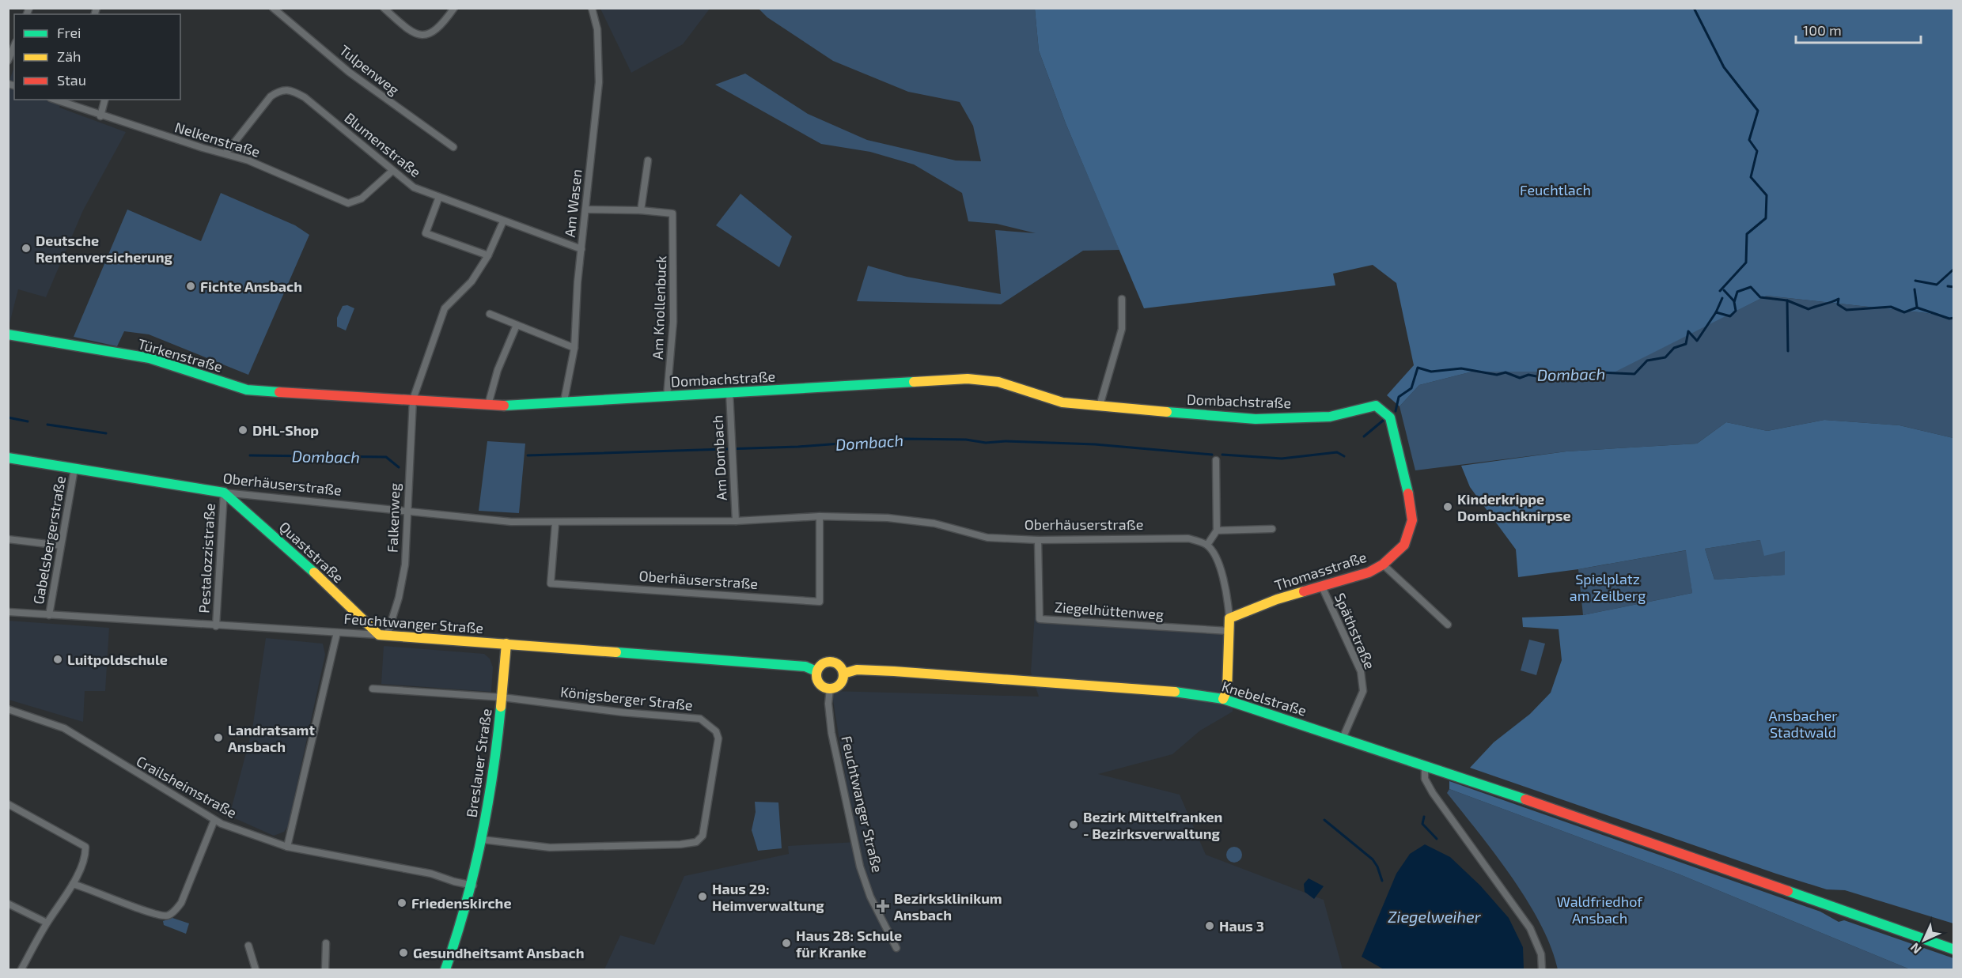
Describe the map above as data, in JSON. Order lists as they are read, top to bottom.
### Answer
{
  "streets": {
    "street": [
      "Tulpenweg",
      "Nelkenstraße",
      "Blumenstraße",
      "Am Wasen",
      "Am Knollenbuck",
      "Türkenstraße",
      "Dombachstraße",
      "Am Dombach",
      "Oberhäuserstraße",
      "Falkenweg",
      "Gabelsbergerstraße",
      "Quaststraße",
      "Pestalozzistraße",
      "Thomasstraße",
      "Ziegelhüttenweg",
      "Feuchtwanger Straße",
      "Späthstraße",
      "Königsberger Straße",
      "Knebelstraße",
      "Breslauer Straße",
      "Crailsheimstraße"
    ]
  },
  "crossings": [
    ["Nelkenstraße", "Blumenstraße"],
    ["Blumenstraße", "Am Wasen"],
    ["Blumenstraße", "Falkenweg"],
    ["Am Wasen", "Dombachstraße"],
    ["Am Knollenbuck", "Dombachstraße"],
    ["Türkenstraße", "Dombachstraße"],
    ["Dombachstraße", "Am Dombach"],
    ["Dombachstraße", "Falkenweg"],
    ["Dombachstraße", "Thomasstraße"],
    ["Am Dombach", "Oberhäuserstraße"],
    ["Oberhäuserstraße", "Falkenweg"],
    ["Oberhäuserstraße", "Gabelsbergerstraße"],
    ["Oberhäuserstraße", "Quaststraße"],
    ["Oberhäuserstraße", "Pestalozzistraße"],
    ["Oberhäuserstraße", "Ziegelhüttenweg"],
    ["Falkenweg", "Quaststraße"],
    ["Falkenweg", "Feuchtwanger Straße"],
    ["Gabelsbergerstraße", "Feuchtwanger Straße"],
    ["Quaststraße", "Pestalozzistraße"],
    ["Quaststraße", "Feuchtwanger Straße"],
    ["Pestalozzistraße", "Feuchtwanger Straße"],
    ["Thomasstraße", "Späthstraße"],
    ["Feuchtwanger Straße", "Knebelstraße"],
    ["Feuchtwanger Straße", "Breslauer Straße"],
    ["Späthstraße", "Knebelstraße"],
    ["Königsberger Straße", "Breslauer Straße"],
    ["Breslauer Straße", "Crailsheimstraße"]
  ],
  "water": ["Dombach", "Ziegelweiher"],
  "parks": [
    "Feuchtlach",
    "Spielplatz am Zeilberg",
    "Ansbacher Stadtwald",
    "Waldfriedhof Ansbach"
  ],
  "places": {
    "other": [
      "Deutsche Rentenversicherung",
      "Fichte Ansbach",
      "DHL-Shop",
      "Kinderkrippe Dombachknirpse",
      "Luitpoldschule",
      "Landratsamt Ansbach",
      "Bezirk Mittelfranken - Bezirksverwaltung",
      "Haus 29: Heimverwaltung",
      "Friedenskirche",
      "Haus 3",
      "Haus 28: Schule für Kranke",
      "Gesundheitsamt Ansbach"
    ],
    "health": ["Bezirksklinikum Ansbach"]
  },
  "legend": ["Frei", "Zäh", "Stau"],
  "scale_bar": "100 m",
  "north": "bottom left"
}
